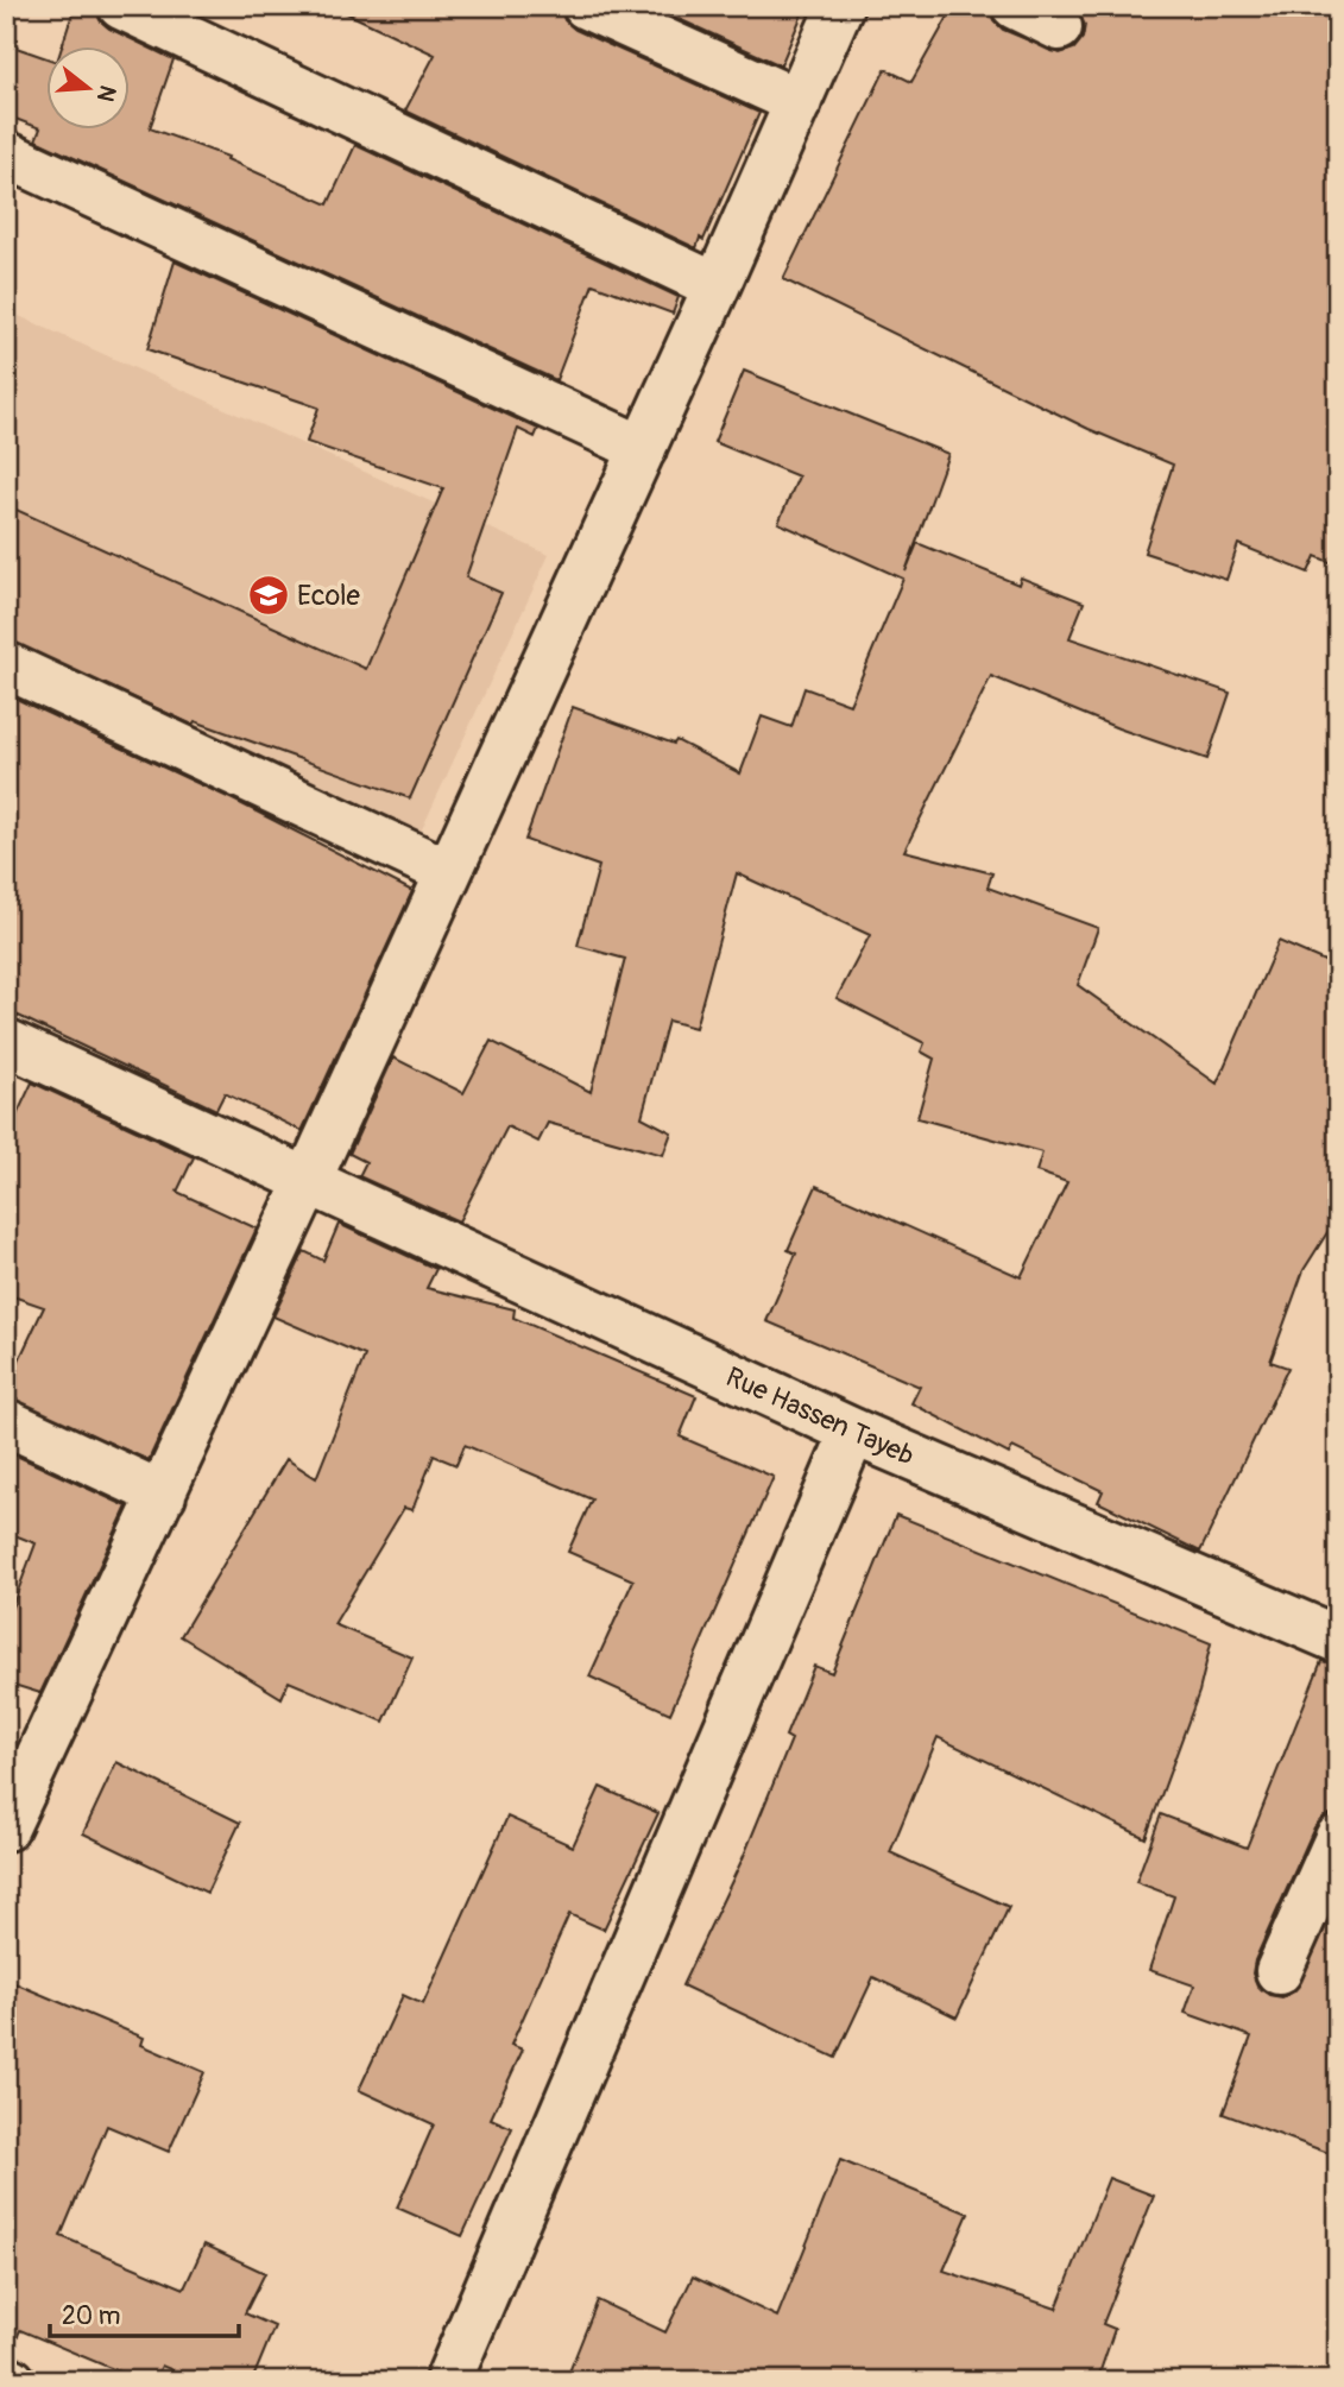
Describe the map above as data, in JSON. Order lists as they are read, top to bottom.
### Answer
{
  "streets": {
    "street": ["Rue Hassen Tayeb"]
  },
  "places": {
    "school or university": ["Ecole"]
  },
  "scale_bar": "20 m",
  "north": "right"
}
